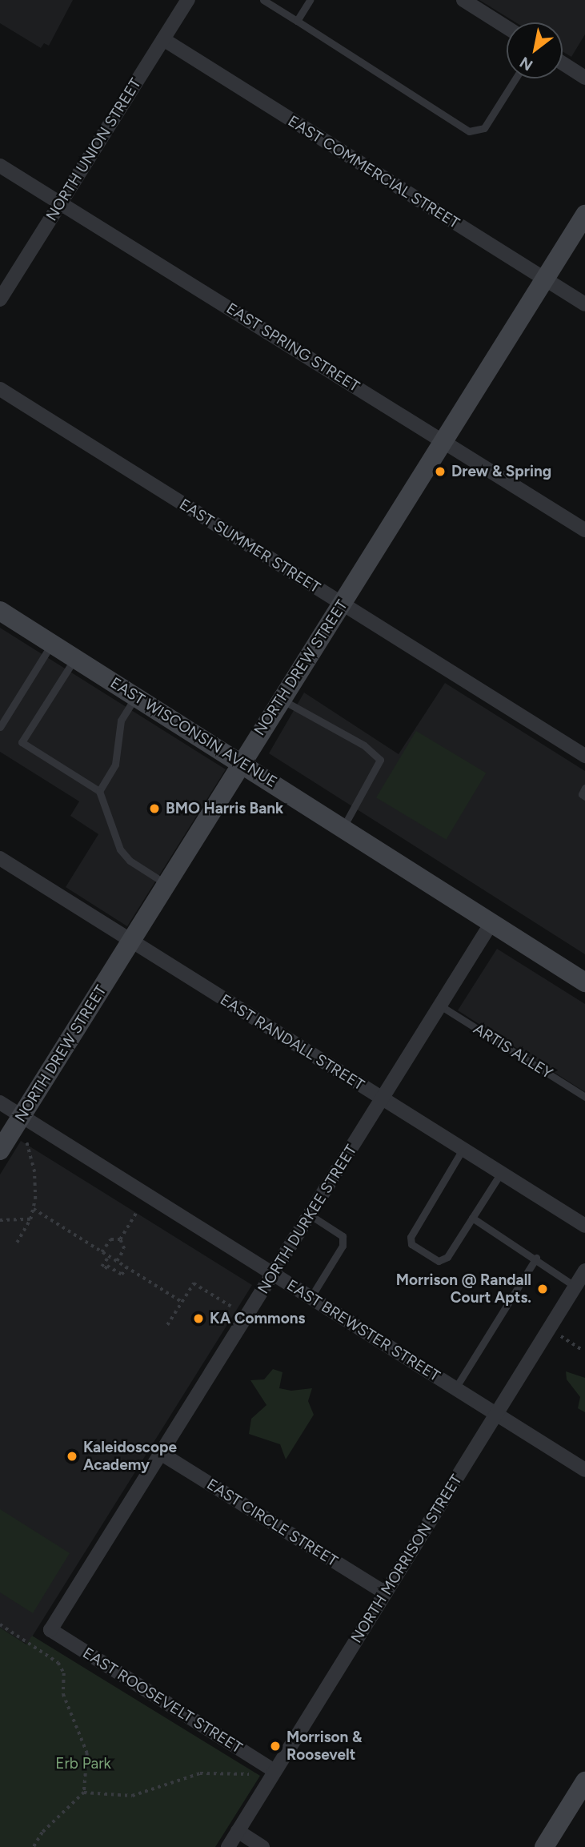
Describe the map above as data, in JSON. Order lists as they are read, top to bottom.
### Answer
{
  "streets": {
    "street": [
      "NORTH UNION STREET",
      "EAST COMMERCIAL STREET",
      "EAST SPRING STREET",
      "EAST SUMMER STREET",
      "NORTH DREW STREET",
      "EAST WISCONSIN AVENUE",
      "EAST RANDALL STREET",
      "NORTH DURKEE STREET",
      "EAST BREWSTER STREET",
      "EAST CIRCLE STREET",
      "NORTH MORRISON STREET",
      "EAST ROOSEVELT STREET"
    ],
    "lane": ["ARTIS ALLEY"]
  },
  "crossings": [
    ["NORTH UNION STREET", "EAST COMMERCIAL STREET"],
    ["NORTH UNION STREET", "EAST SPRING STREET"],
    ["EAST COMMERCIAL STREET", "NORTH DREW STREET"],
    ["EAST SPRING STREET", "NORTH DREW STREET"],
    ["EAST SUMMER STREET", "NORTH DREW STREET"],
    ["NORTH DREW STREET", "EAST WISCONSIN AVENUE"],
    ["NORTH DREW STREET", "EAST RANDALL STREET"],
    ["NORTH DREW STREET", "EAST BREWSTER STREET"],
    ["EAST WISCONSIN AVENUE", "NORTH DURKEE STREET"],
    ["EAST RANDALL STREET", "NORTH DURKEE STREET"],
    ["ARTIS ALLEY", "NORTH DURKEE STREET"],
    ["NORTH DURKEE STREET", "EAST BREWSTER STREET"],
    ["NORTH DURKEE STREET", "EAST CIRCLE STREET"],
    ["NORTH DURKEE STREET", "EAST ROOSEVELT STREET"],
    ["EAST BREWSTER STREET", "NORTH MORRISON STREET"],
    ["EAST CIRCLE STREET", "NORTH MORRISON STREET"],
    ["NORTH MORRISON STREET", "EAST ROOSEVELT STREET"]
  ],
  "parks": ["Erb Park"],
  "places": [
    "Drew & Spring",
    "BMO Harris Bank",
    "Morrison @ Randall Court Apts.",
    "KA Commons",
    "Kaleidoscope Academy",
    "Morrison & Roosevelt"
  ],
  "north": "bottom left"
}
